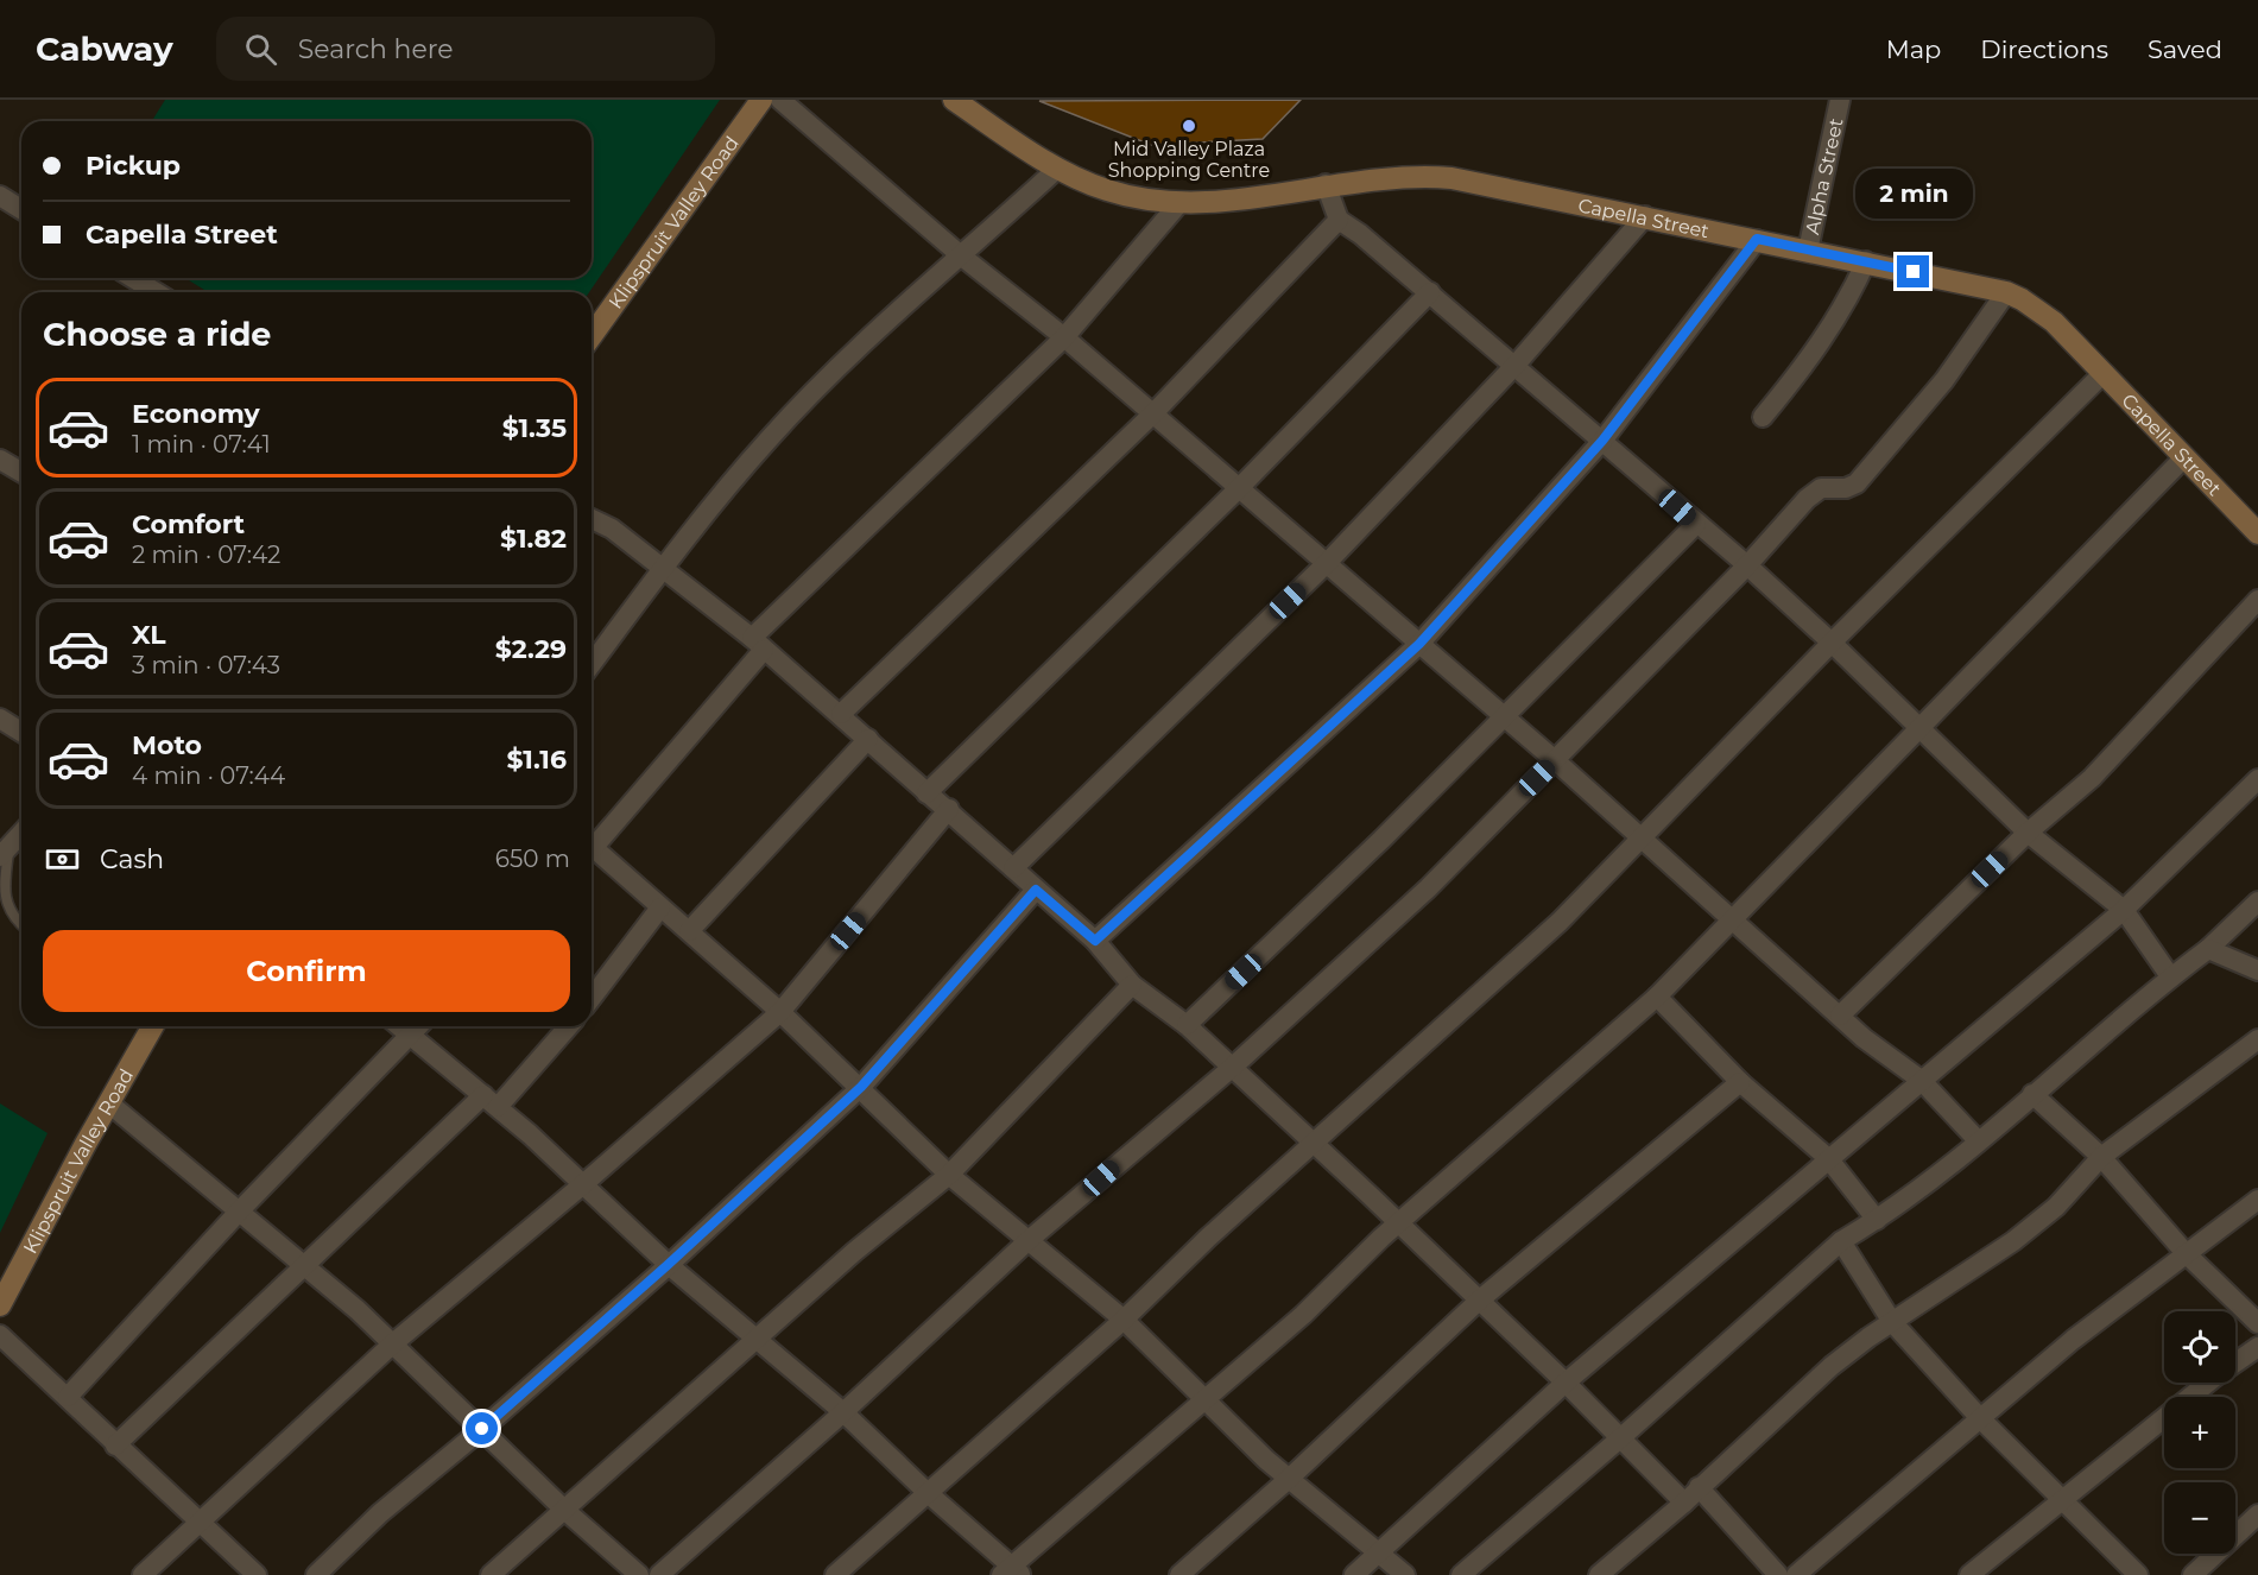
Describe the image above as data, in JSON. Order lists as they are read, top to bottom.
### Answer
{
  "streets": {
    "street": ["Alpha Street", "Capella Street", "Klipspruit Valley Road"]
  },
  "crossings": [
    ["Alpha Street", "Capella Street"]
  ],
  "places": ["Mid Valley Plaza Shopping Centre"],
  "page": {
    "header": "Cabway",
    "search": "Search here",
    "nav": ["Map", "Directions", "Saved"],
    "banner": ["Pickup", "Capella Street"],
    "bubble": "2 min",
    "heading": "Choose a ride",
    "list": [
      {
        "name": "Economy",
        "note": "1 min · 07:41",
        "value": "$1.35"
      },
      {
        "name": "Comfort",
        "note": "2 min · 07:42",
        "value": "$1.82"
      },
      {
        "name": "XL",
        "note": "3 min · 07:43",
        "value": "$2.29"
      },
      {
        "name": "Moto",
        "note": "4 min · 07:44",
        "value": "$1.16"
      }
    ],
    "pay": ["Cash", "650 m"],
    "buttons": "Confirm",
    "map_buttons": ["+", "−"]
  }
}
